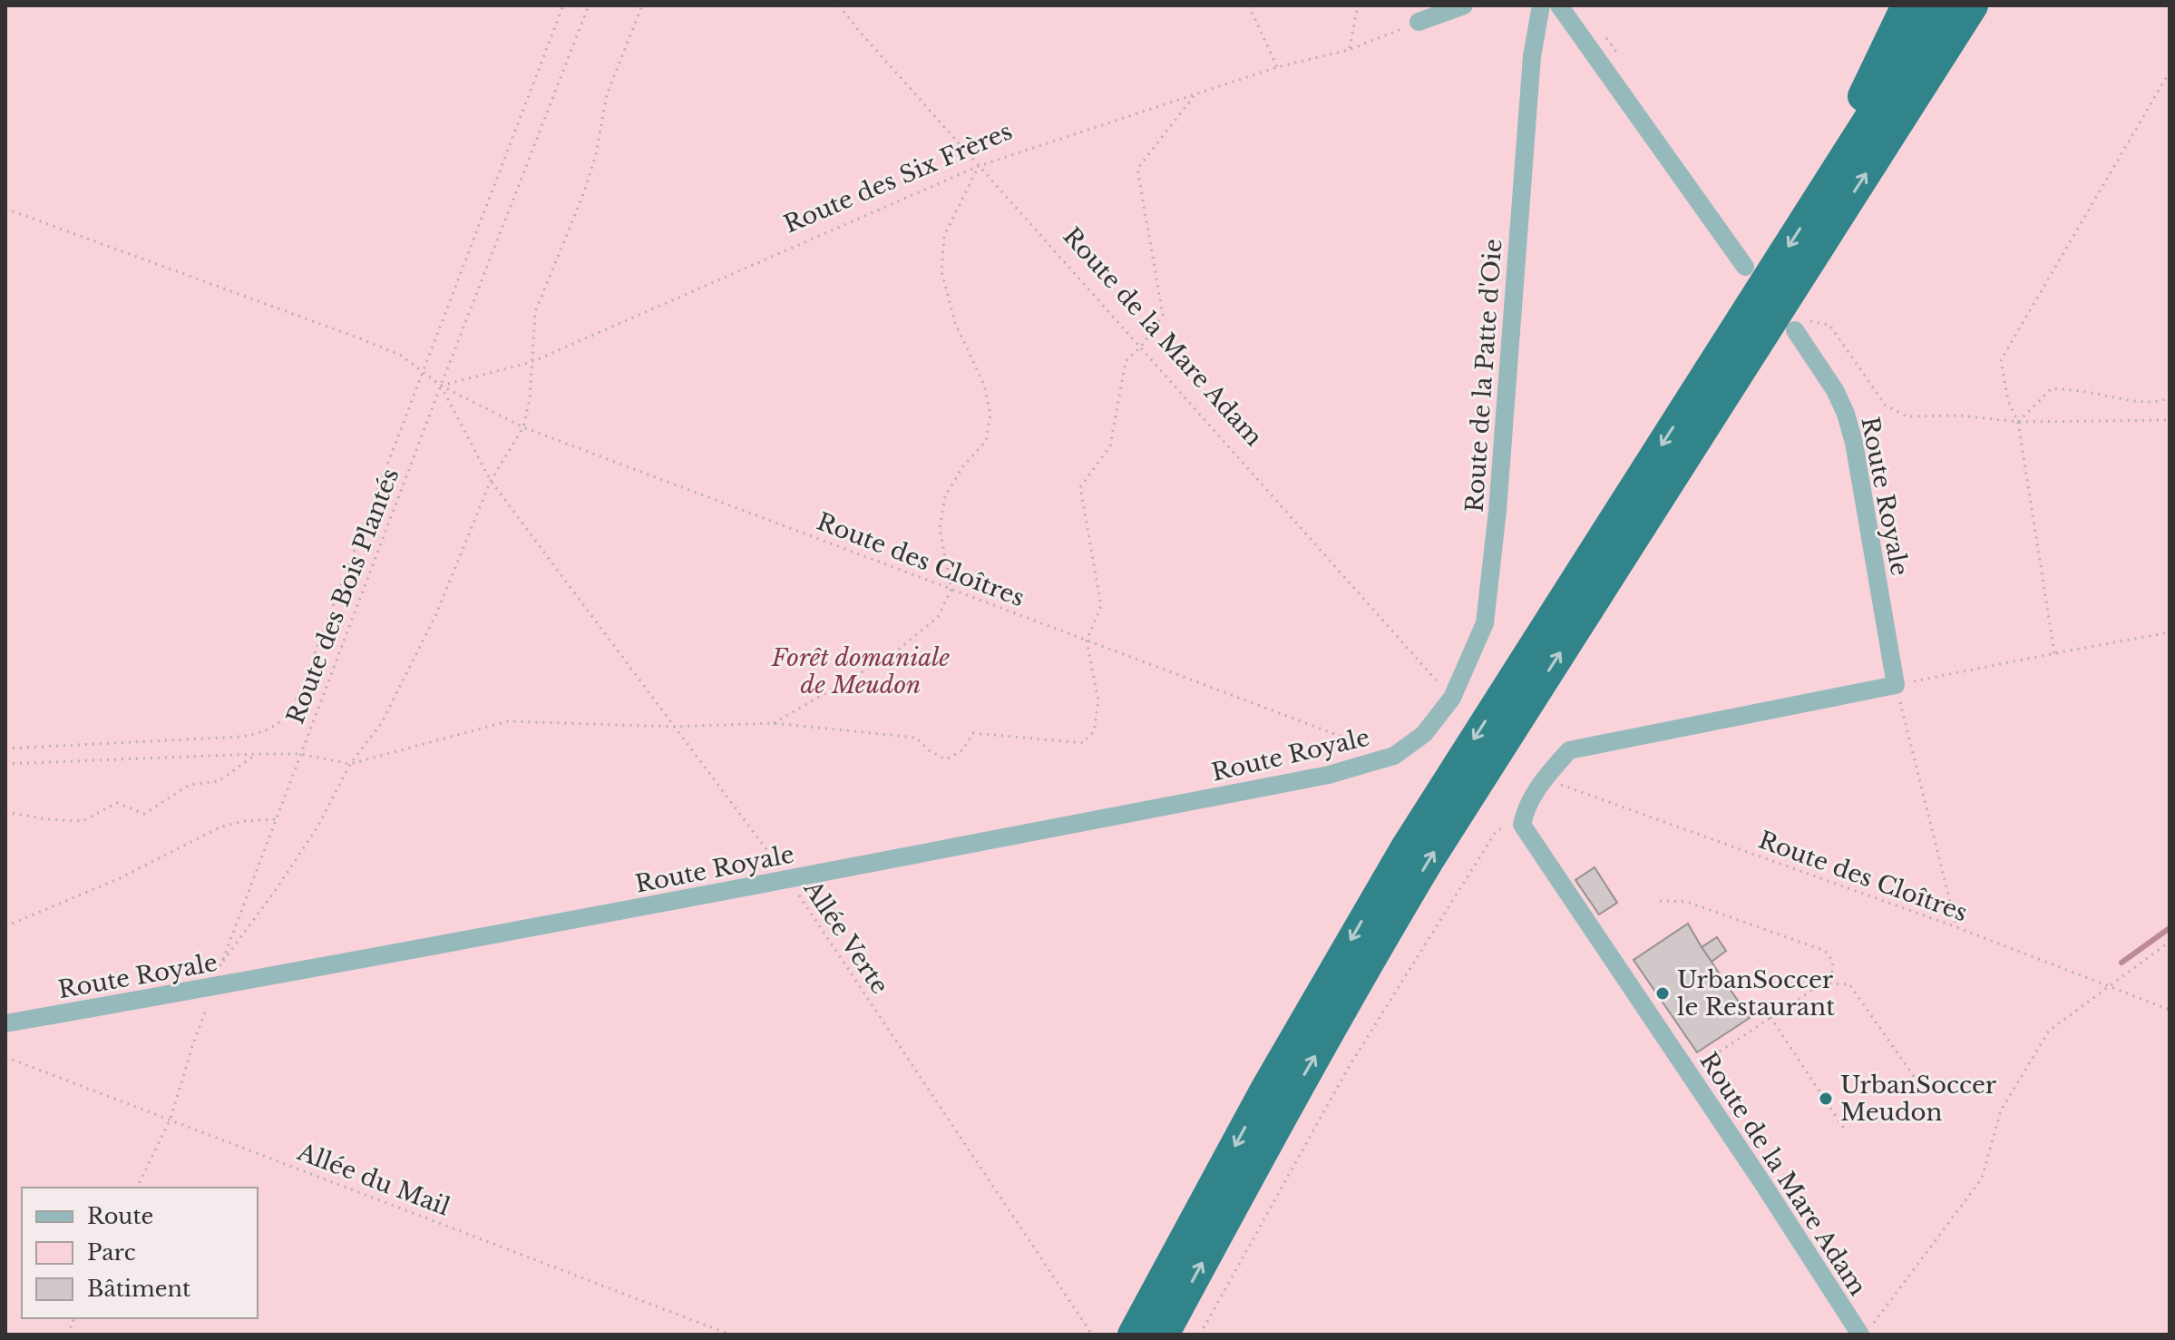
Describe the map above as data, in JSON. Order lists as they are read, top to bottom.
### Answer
{
  "streets": {
    "street": ["Route de la Mare Adam", "Route de la Patte d'Oie", "Route Royale"],
    "path": [
      "Route des Six Frères",
      "Route des Cloîtres",
      "Route des Bois Plantés",
      "Allée Verte",
      "Allée du Mail"
    ]
  },
  "crossings": [
    ["Route des Six Frères", "Route de la Mare Adam"],
    ["Route des Six Frères", "Route des Cloîtres"],
    ["Route des Six Frères", "Route des Bois Plantés"],
    ["Route des Six Frères", "Allée Verte"],
    ["Route de la Mare Adam", "Route de la Patte d'Oie"],
    ["Route de la Patte d'Oie", "Route Royale"],
    ["Route Royale", "Route des Cloîtres"],
    ["Route Royale", "Allée Verte"],
    ["Route des Cloîtres", "Route des Bois Plantés"],
    ["Route des Cloîtres", "Allée Verte"],
    ["Route des Bois Plantés", "Allée Verte"]
  ],
  "parks": ["Forêt domaniale de Meudon"],
  "places": ["UrbanSoccer le Restaurant", "UrbanSoccer Meudon"],
  "legend": ["Route", "Parc", "Bâtiment"]
}
